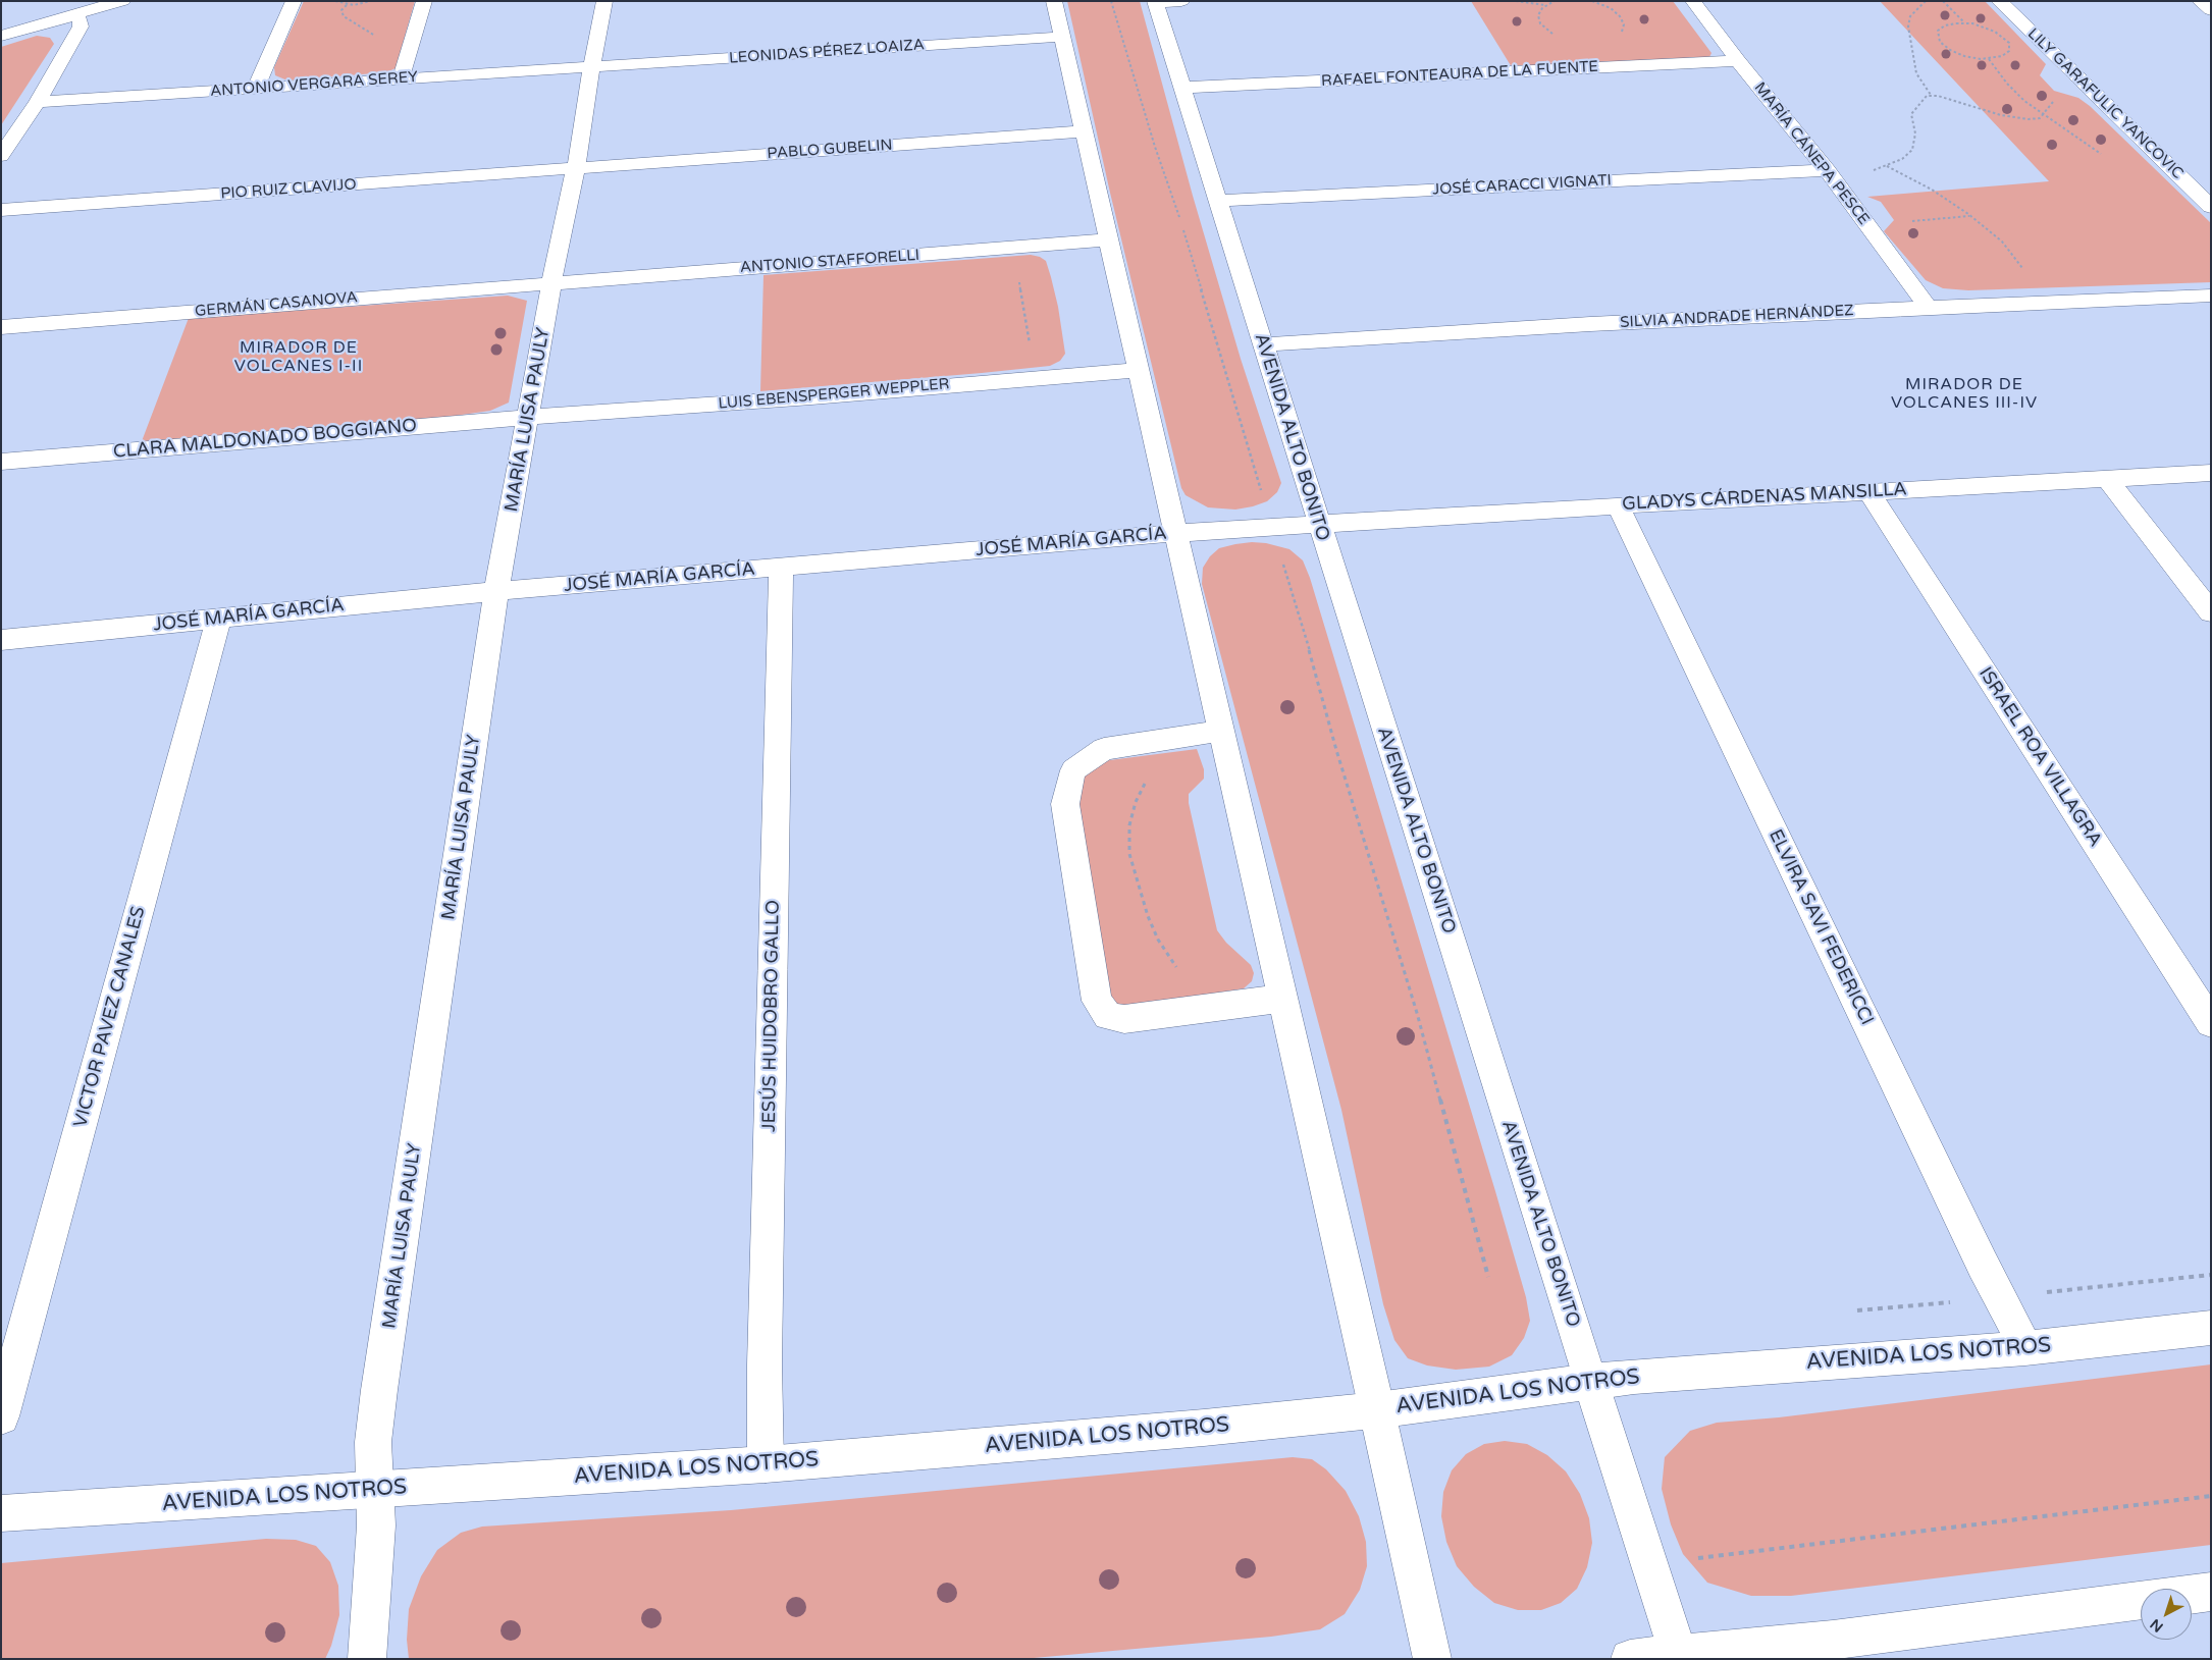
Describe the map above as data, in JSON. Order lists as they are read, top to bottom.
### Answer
{
  "streets": {
    "street": [
      "LEONIDAS PÉREZ LOAIZA",
      "RAFAEL FONTEAURA DE LA FUENTE",
      "ANTONIO VERGARA SEREY",
      "LILY GARAFULIC YANCOVIC",
      "PABLO GUBELIN",
      "MARÍA CÁNEPA PESCE",
      "JOSÉ CARACCI VIGNATI",
      "PIO RUIZ CLAVIJO",
      "ANTONIO STAFFORELLI",
      "GERMÁN CASANOVA",
      "SILVIA ANDRADE HERNÁNDEZ",
      "LUIS EBENSPERGER WEPPLER",
      "MARÍA LUISA PAULY",
      "AVENIDA ALTO BONITO",
      "CLARA MALDONADO BOGGIANO",
      "GLADYS CÁRDENAS MANSILLA",
      "JOSÉ MARÍA GARCÍA",
      "ISRAEL ROA VILLAGRA",
      "ELVIRA SAVI FEDERICCI",
      "JESÚS HUIDOBRO GALLO",
      "VICTOR PAVEZ CANALES",
      "AVENIDA LOS NOTROS"
    ]
  },
  "crossings": [
    ["LEONIDAS PÉREZ LOAIZA", "ANTONIO VERGARA SEREY"],
    ["LEONIDAS PÉREZ LOAIZA", "MARÍA LUISA PAULY"],
    ["RAFAEL FONTEAURA DE LA FUENTE", "MARÍA CÁNEPA PESCE"],
    ["RAFAEL FONTEAURA DE LA FUENTE", "AVENIDA ALTO BONITO"],
    ["ANTONIO VERGARA SEREY", "MARÍA LUISA PAULY"],
    ["PABLO GUBELIN", "PIO RUIZ CLAVIJO"],
    ["PABLO GUBELIN", "MARÍA LUISA PAULY"],
    ["MARÍA CÁNEPA PESCE", "JOSÉ CARACCI VIGNATI"],
    ["MARÍA CÁNEPA PESCE", "SILVIA ANDRADE HERNÁNDEZ"],
    ["JOSÉ CARACCI VIGNATI", "AVENIDA ALTO BONITO"],
    ["PIO RUIZ CLAVIJO", "MARÍA LUISA PAULY"],
    ["ANTONIO STAFFORELLI", "GERMÁN CASANOVA"],
    ["ANTONIO STAFFORELLI", "MARÍA LUISA PAULY"],
    ["GERMÁN CASANOVA", "MARÍA LUISA PAULY"],
    ["SILVIA ANDRADE HERNÁNDEZ", "AVENIDA ALTO BONITO"],
    ["LUIS EBENSPERGER WEPPLER", "MARÍA LUISA PAULY"],
    ["LUIS EBENSPERGER WEPPLER", "CLARA MALDONADO BOGGIANO"],
    ["MARÍA LUISA PAULY", "CLARA MALDONADO BOGGIANO"],
    ["MARÍA LUISA PAULY", "JOSÉ MARÍA GARCÍA"],
    ["MARÍA LUISA PAULY", "AVENIDA LOS NOTROS"],
    ["AVENIDA ALTO BONITO", "GLADYS CÁRDENAS MANSILLA"],
    ["AVENIDA ALTO BONITO", "JOSÉ MARÍA GARCÍA"],
    ["AVENIDA ALTO BONITO", "AVENIDA LOS NOTROS"],
    ["GLADYS CÁRDENAS MANSILLA", "JOSÉ MARÍA GARCÍA"],
    ["GLADYS CÁRDENAS MANSILLA", "ISRAEL ROA VILLAGRA"],
    ["GLADYS CÁRDENAS MANSILLA", "ELVIRA SAVI FEDERICCI"],
    ["JOSÉ MARÍA GARCÍA", "JESÚS HUIDOBRO GALLO"],
    ["JOSÉ MARÍA GARCÍA", "VICTOR PAVEZ CANALES"],
    ["ELVIRA SAVI FEDERICCI", "AVENIDA LOS NOTROS"],
    ["JESÚS HUIDOBRO GALLO", "AVENIDA LOS NOTROS"]
  ],
  "districts": ["MIRADOR DE VOLCANES I-II", "MIRADOR DE VOLCANES III-IV"],
  "north": "bottom left"
}
